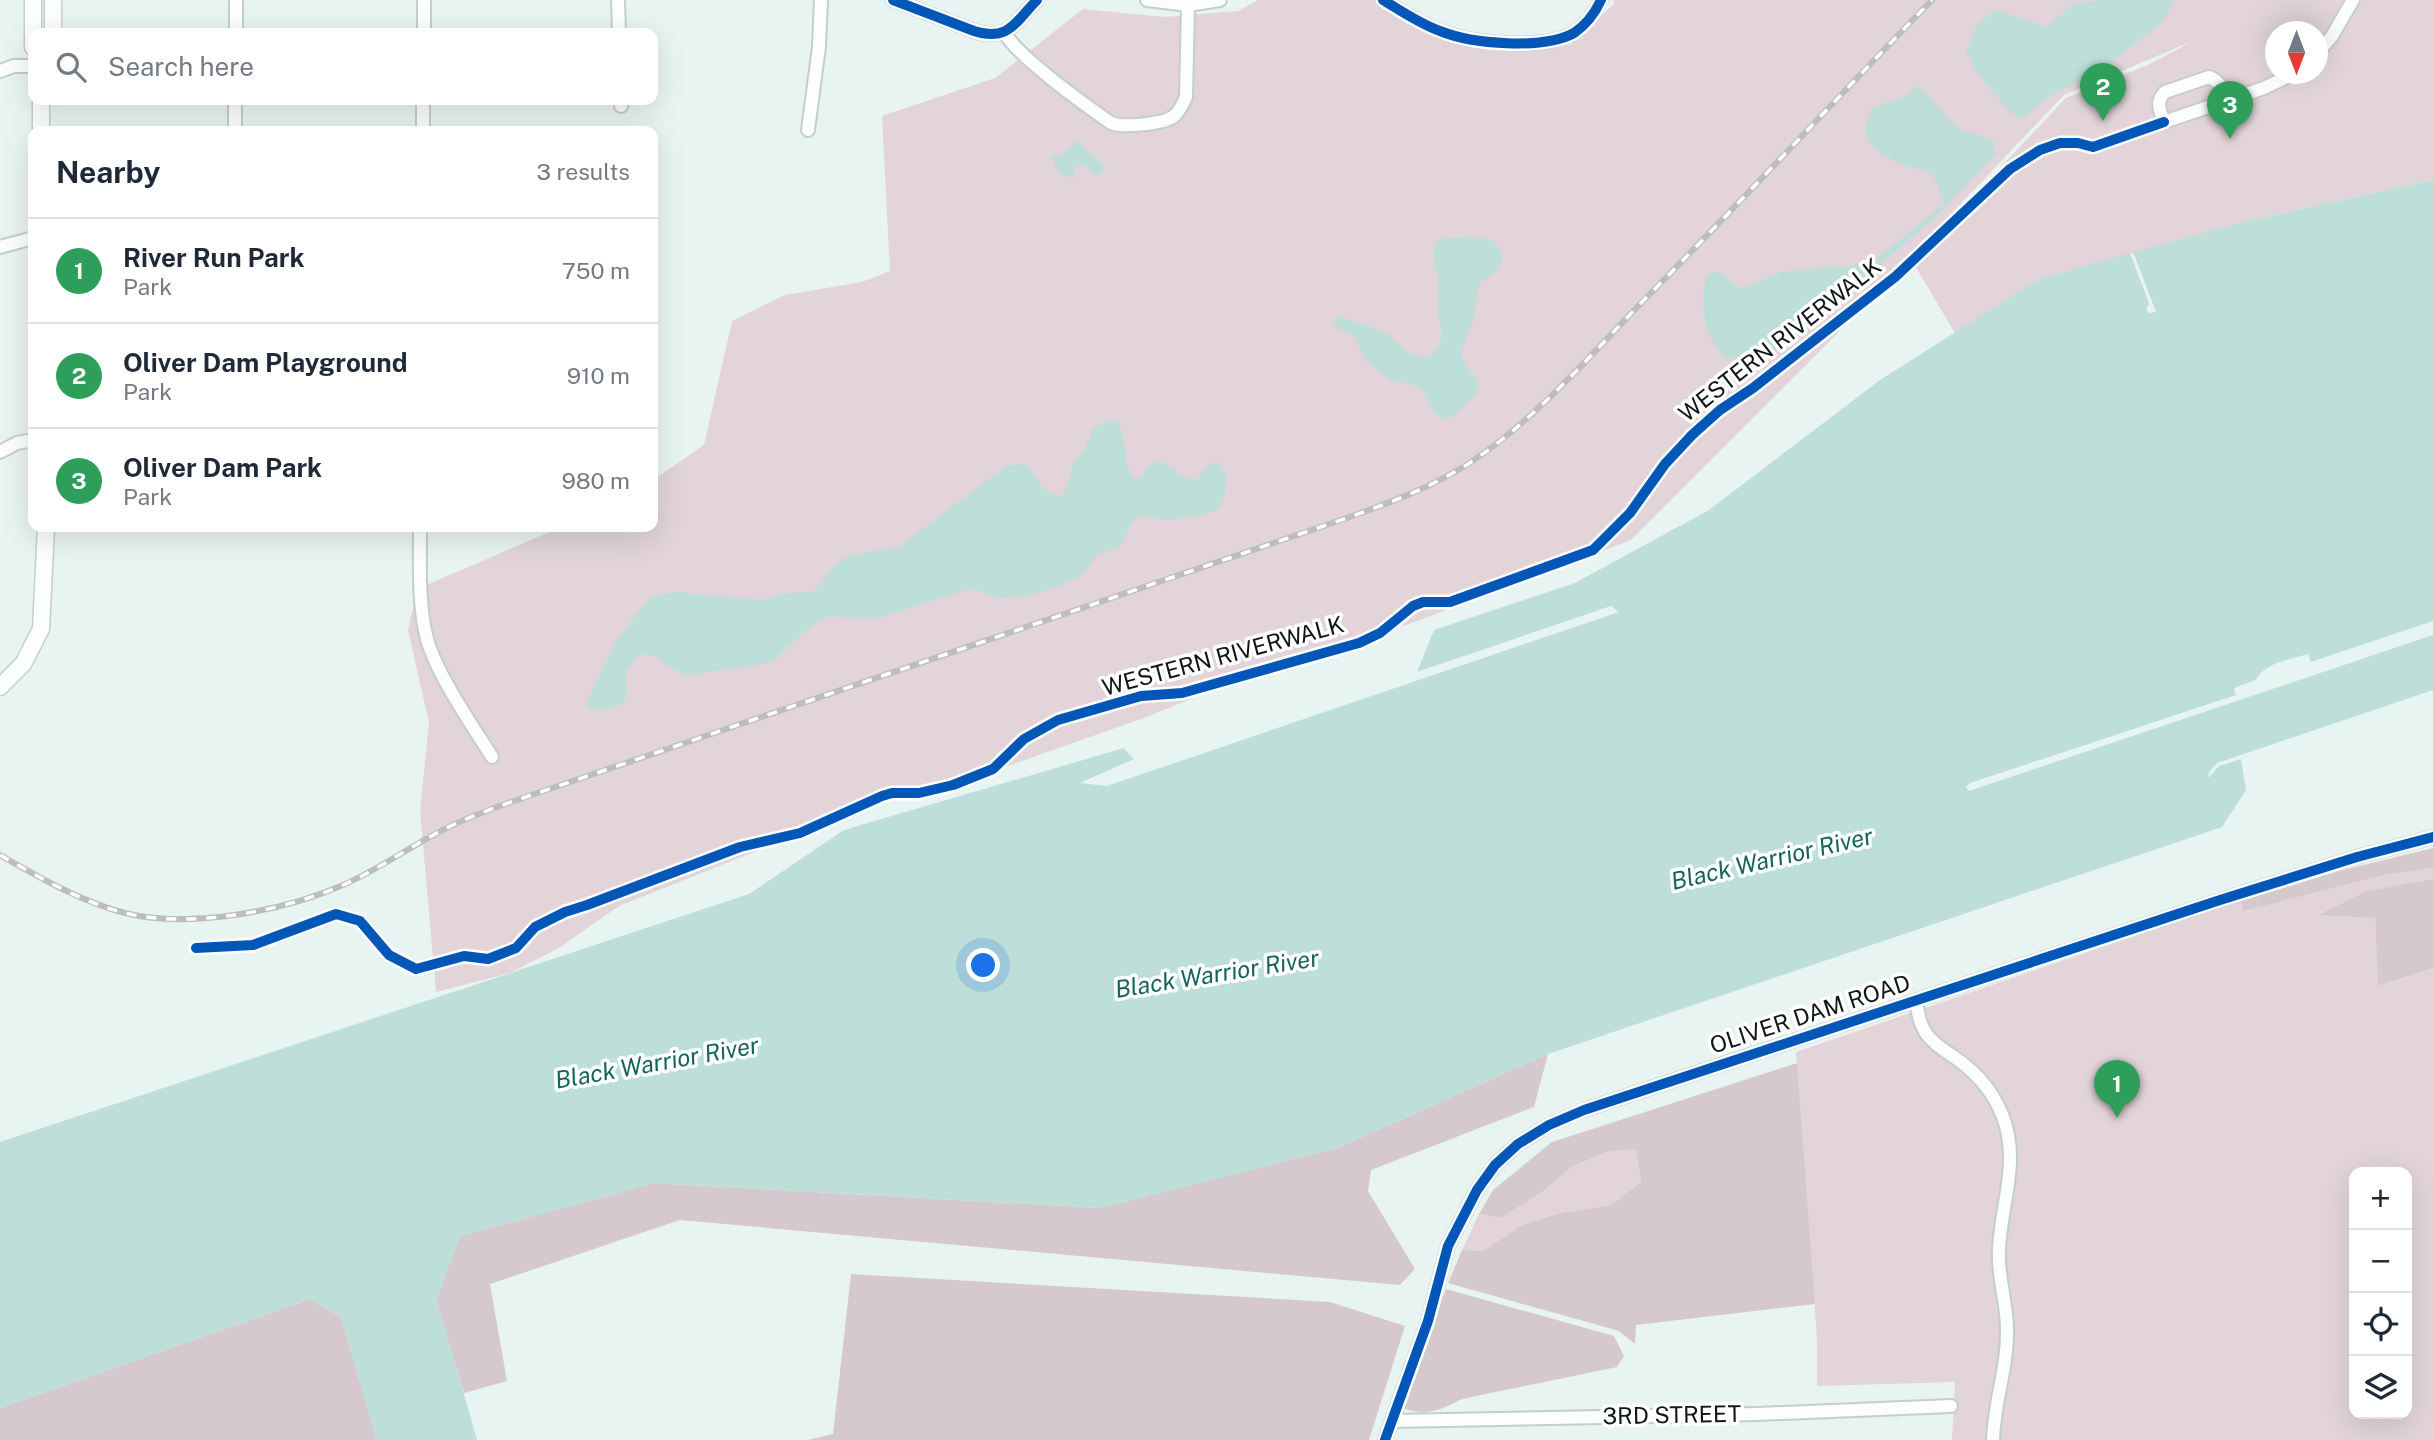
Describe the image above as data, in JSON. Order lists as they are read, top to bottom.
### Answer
{
  "streets": {
    "street": ["OLIVER DAM ROAD", "3RD STREET"],
    "cycle path": ["WESTERN RIVERWALK"]
  },
  "crossings": [
    ["OLIVER DAM ROAD", "3RD STREET"]
  ],
  "water": ["Black Warrior River"],
  "north": "bottom",
  "page": {
    "search": "Search here",
    "pins": ["2", "3", "1"],
    "heading": ["Nearby", "3 results"],
    "list": [
      {
        "mark": "1",
        "name": "River Run Park",
        "note": "Park",
        "value": "750 m"
      },
      {
        "mark": "2",
        "name": "Oliver Dam Playground",
        "note": "Park",
        "value": "910 m"
      },
      {
        "mark": "3",
        "name": "Oliver Dam Park",
        "note": "Park",
        "value": "980 m"
      }
    ],
    "map_buttons": ["+", "−"]
  }
}
